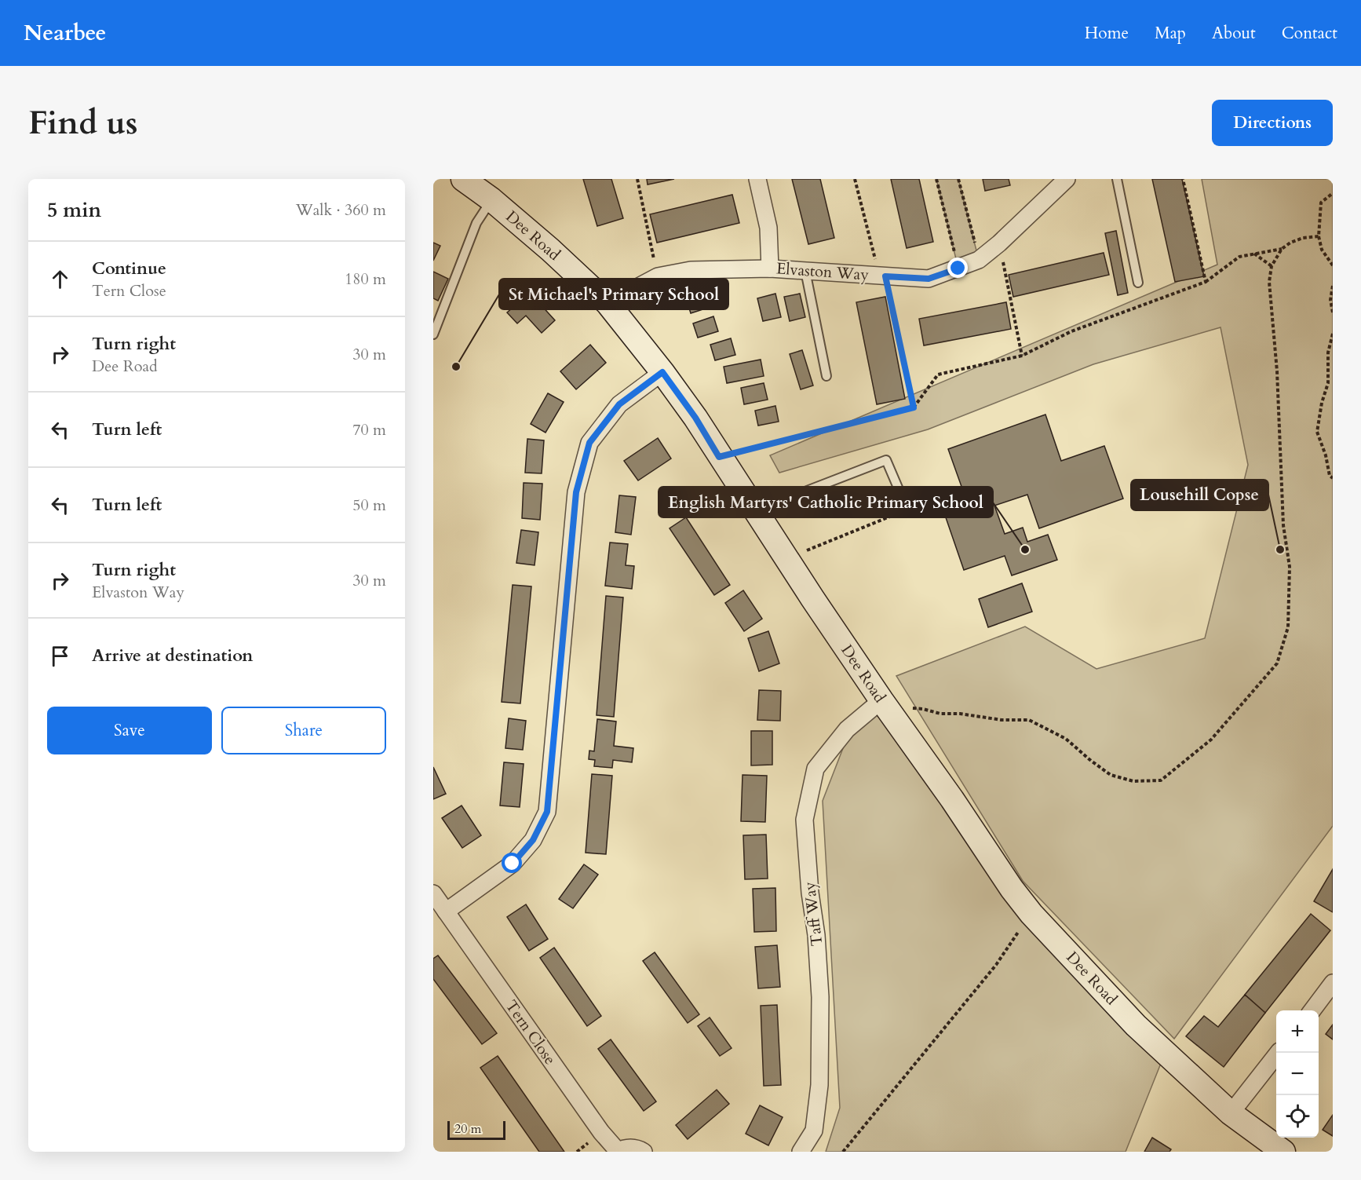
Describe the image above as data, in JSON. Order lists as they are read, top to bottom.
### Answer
{
  "streets": {
    "street": [
      "Dee Road",
      "Elvaston Way",
      "Taff Way",
      "Tern Close"
    ]
  },
  "crossings": [
    ["Dee Road", "Elvaston Way"],
    ["Dee Road", "Taff Way"]
  ],
  "places": ["St Michael's Primary School", "English Martyrs' Catholic Primary School", "Lousehill Copse"],
  "scale_bar": "20 m",
  "page": {
    "header": "Nearbee",
    "nav": [
      "Home",
      "Map",
      "About",
      "Contact"
    ],
    "buttons": [
      "Directions",
      ["Save", "Share"]
    ],
    "title": "Find us",
    "heading": ["5 min", "Walk · 360 m"],
    "list": [
      ["Continue", "Tern Close", "180 m"],
      ["Turn right", "Dee Road", "30 m"],
      ["Turn left", "70 m"],
      ["Turn left", "50 m"],
      ["Turn right", "Elvaston Way", "30 m"],
      "Arrive at destination"
    ],
    "map_buttons": ["+", "−"],
    "scale": "20 m"
  }
}
